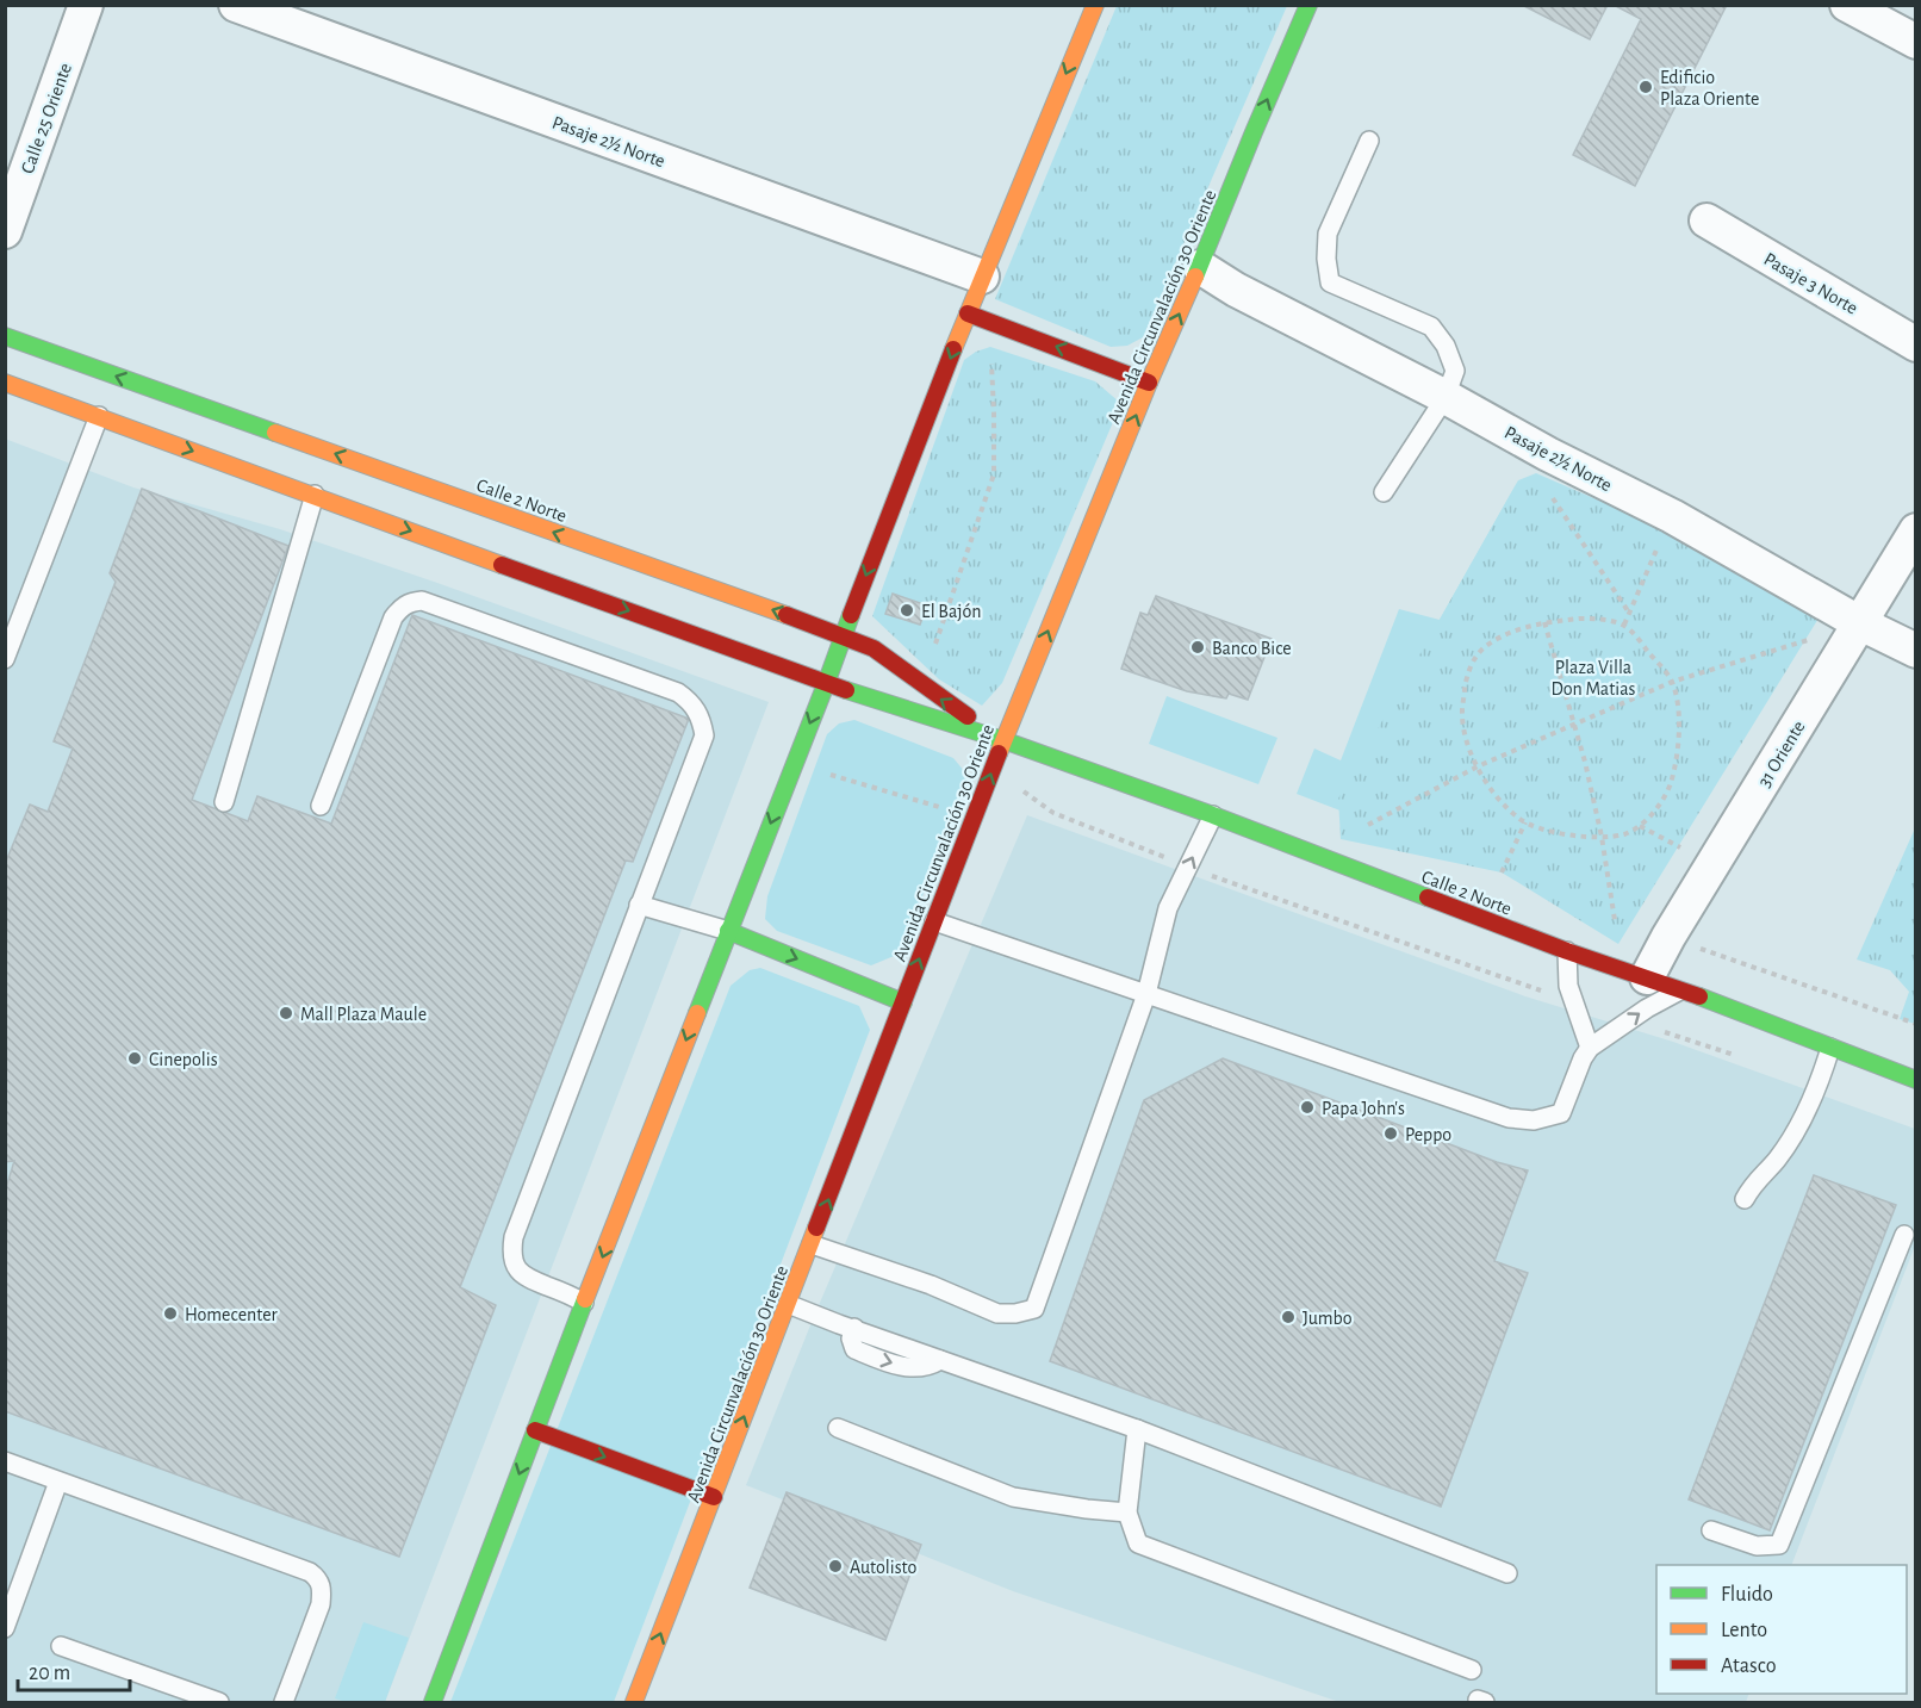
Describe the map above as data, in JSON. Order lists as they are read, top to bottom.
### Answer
{
  "streets": {
    "main road": ["Avenida Circunvalación 30 Oriente", "Calle 2 Norte"],
    "street": [
      "Calle 25 Oriente",
      "Pasaje 2½ Norte",
      "Pasaje 3 Norte",
      "31 Oriente"
    ]
  },
  "crossings": [
    ["Pasaje 2½ Norte", "Avenida Circunvalación 30 Oriente"],
    ["Pasaje 2½ Norte", "31 Oriente"],
    ["Avenida Circunvalación 30 Oriente", "Calle 2 Norte"],
    ["Calle 2 Norte", "31 Oriente"]
  ],
  "one_way": ["Avenida Circunvalación 30 Oriente"],
  "parks": ["Plaza Villa Don Matias"],
  "places": [
    "Edificio Plaza Oriente",
    "El Bajón",
    "Banco Bice",
    "Mall Plaza Maule",
    "Cinepolis",
    "Papa John's",
    "Peppo",
    "Homecenter",
    "Jumbo",
    "Autolisto"
  ],
  "legend": ["Fluido", "Lento", "Atasco"],
  "scale_bar": "20 m"
}
